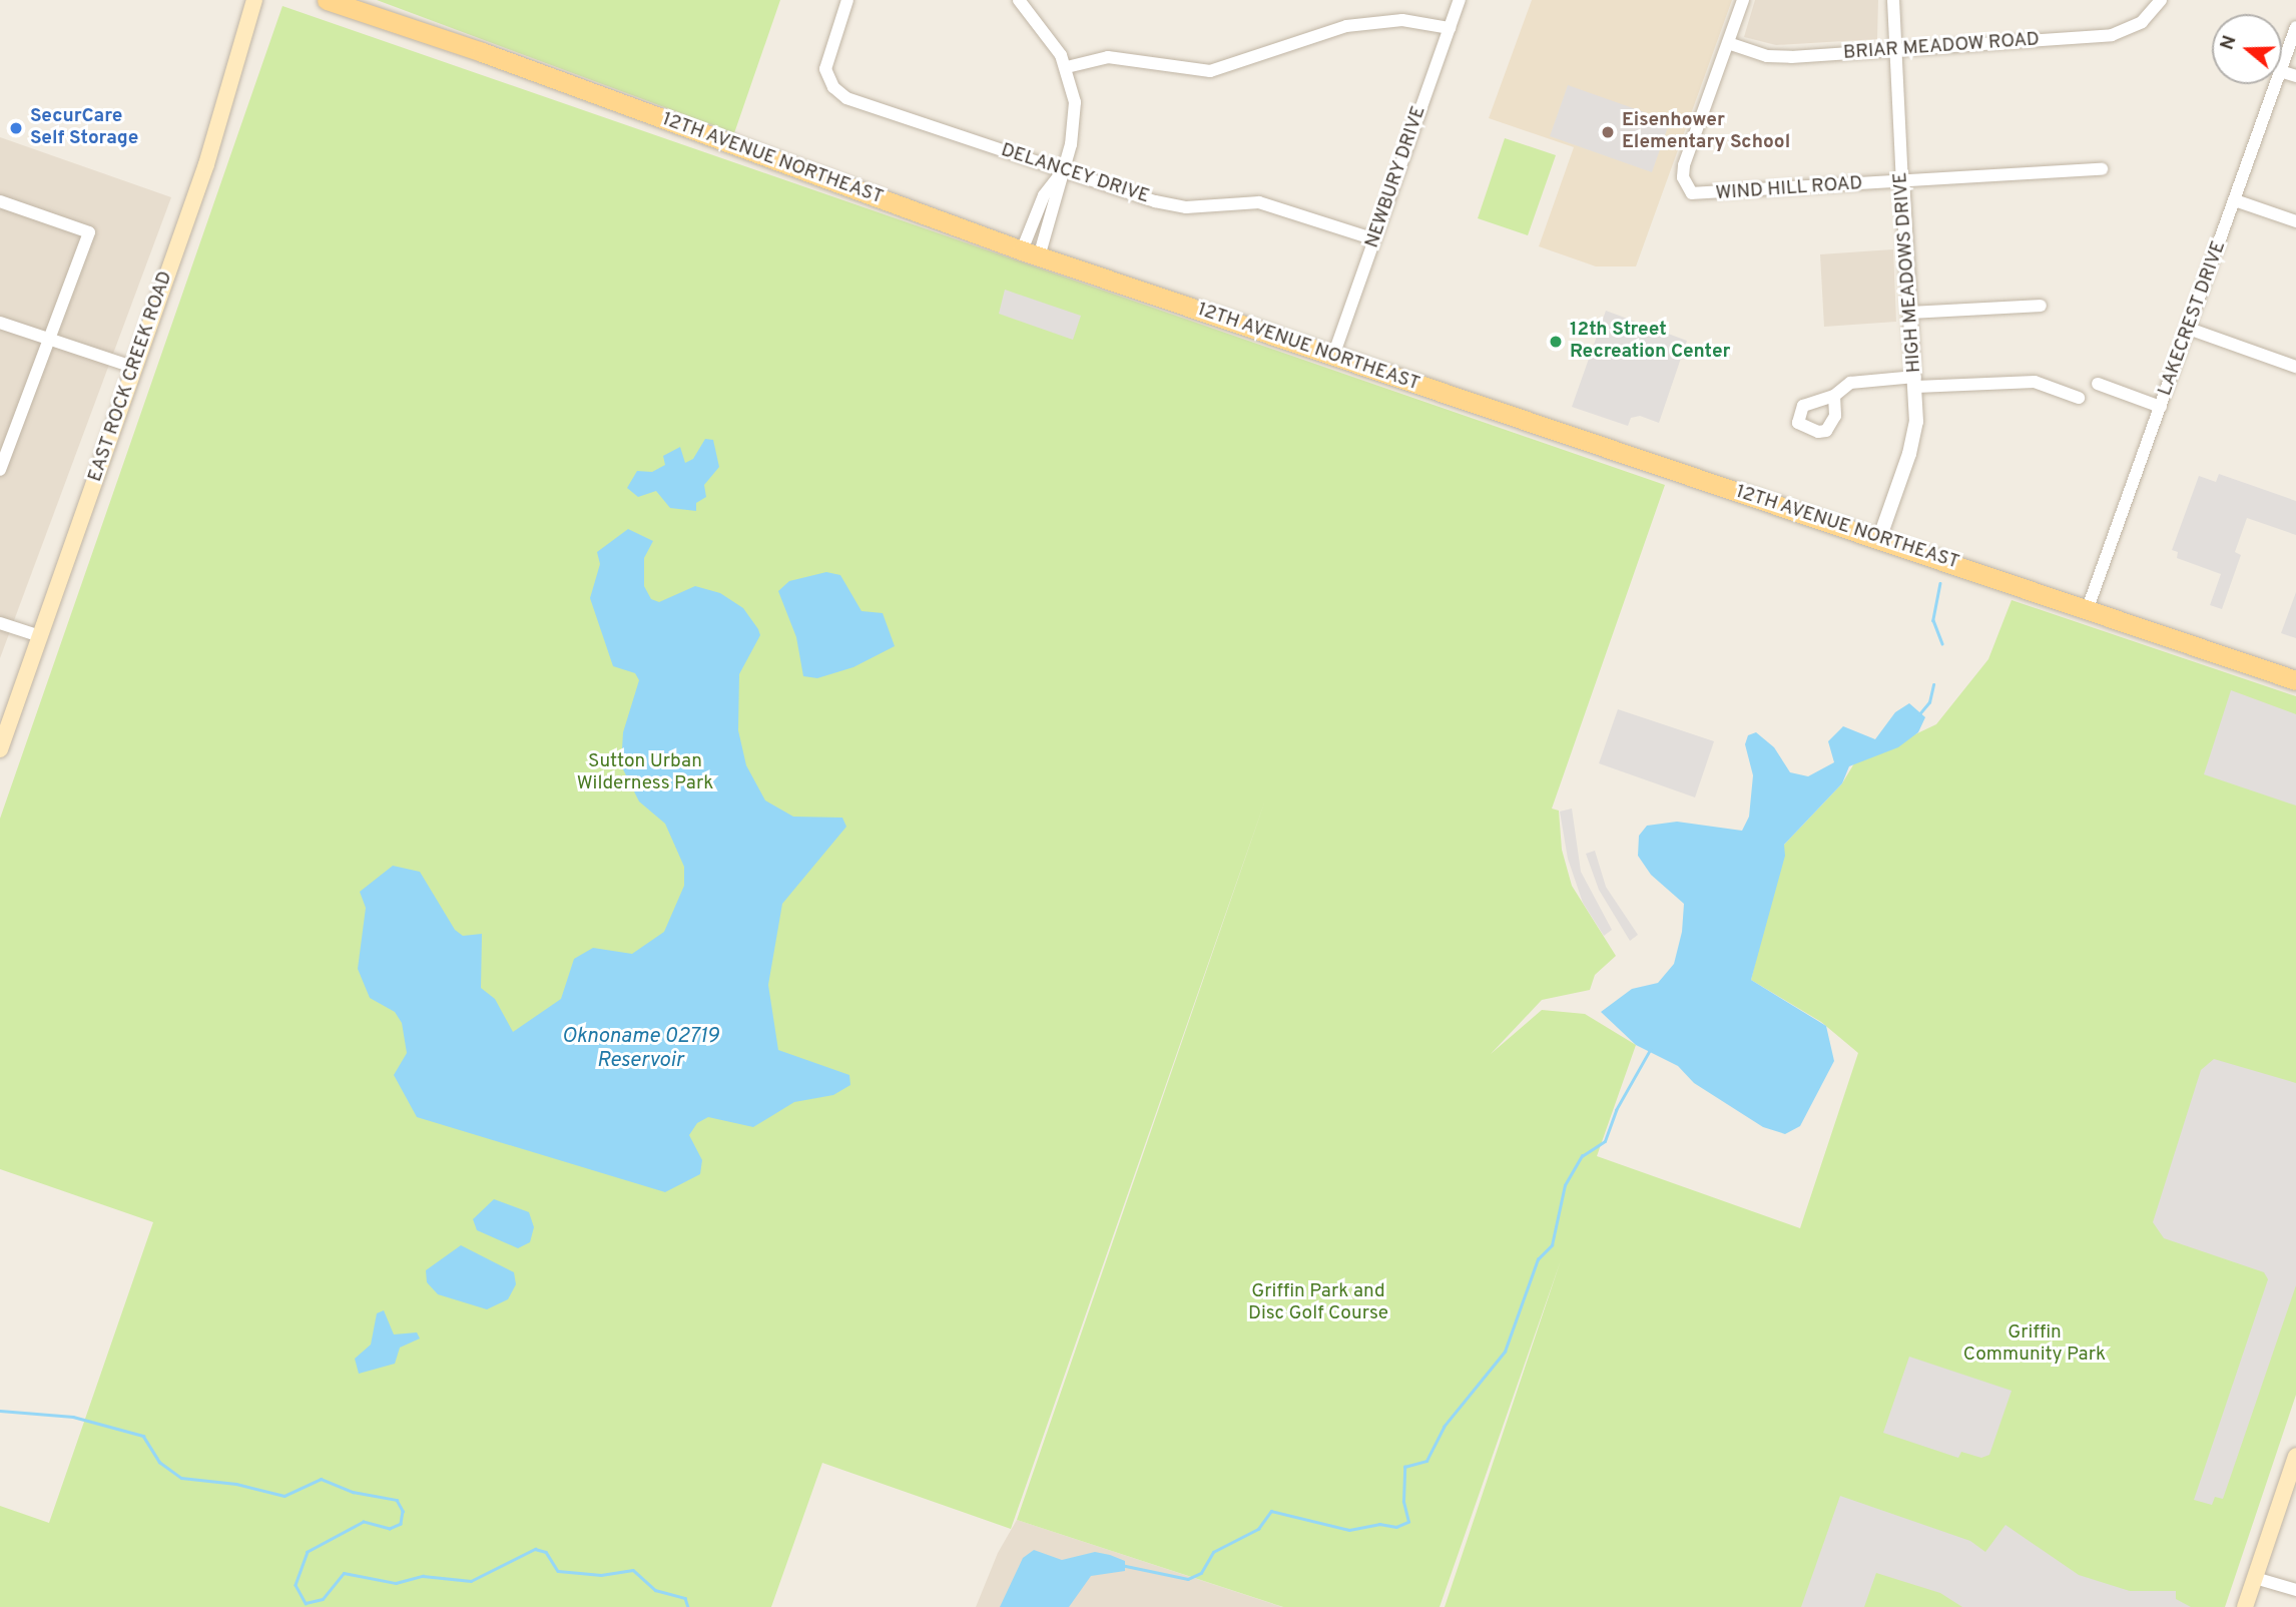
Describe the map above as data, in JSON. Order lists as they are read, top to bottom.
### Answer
{
  "streets": {
    "main road": ["12TH AVENUE NORTHEAST", "EAST ROCK CREEK ROAD"],
    "street": [
      "BRIAR MEADOW ROAD",
      "DELANCEY DRIVE",
      "NEWBURY DRIVE",
      "WIND HILL ROAD",
      "HIGH MEADOWS DRIVE",
      "LAKECREST DRIVE"
    ]
  },
  "crossings": [
    ["BRIAR MEADOW ROAD", "WIND HILL ROAD"],
    ["BRIAR MEADOW ROAD", "HIGH MEADOWS DRIVE"],
    ["12TH AVENUE NORTHEAST", "NEWBURY DRIVE"],
    ["12TH AVENUE NORTHEAST", "HIGH MEADOWS DRIVE"],
    ["12TH AVENUE NORTHEAST", "LAKECREST DRIVE"],
    ["DELANCEY DRIVE", "NEWBURY DRIVE"],
    ["WIND HILL ROAD", "HIGH MEADOWS DRIVE"]
  ],
  "water": ["Oknoname 02719 Reservoir"],
  "parks": ["Sutton Urban Wilderness Park", "Griffin Park and Disc Golf Course", "Griffin Community Park"],
  "places": ["SecurCare Self Storage", "Eisenhower Elementary School", "12th Street Recreation Center"],
  "north": "left"
}
